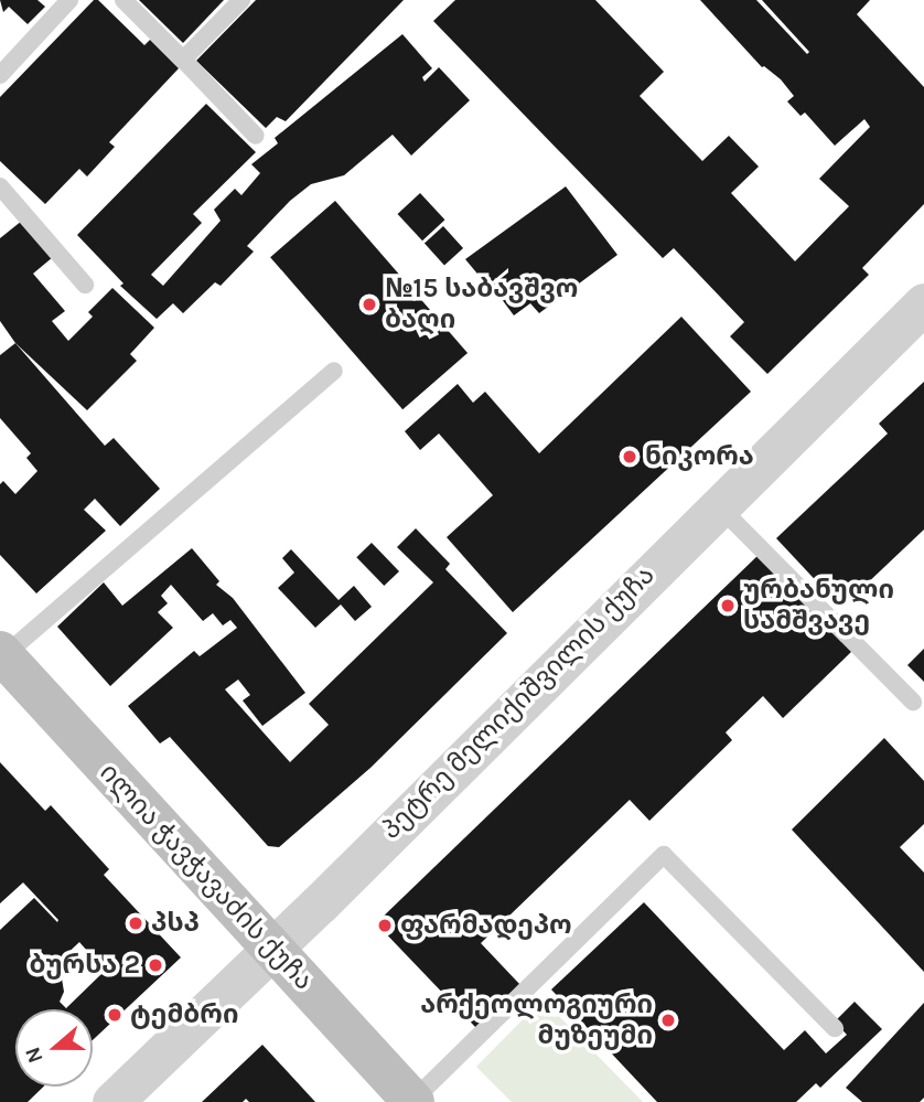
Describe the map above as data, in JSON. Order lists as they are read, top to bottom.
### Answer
{
  "streets": {
    "main road": ["ილია ჭავჭავაძის ქუჩა"],
    "street": ["პეტრე მელიქიშვილის ქუჩა"]
  },
  "crossings": [
    ["პეტრე მელიქიშვილის ქუჩა", "ილია ჭავჭავაძის ქუჩა"]
  ],
  "places": [
    "№15 საბავშვო ბაღი",
    "ნიკორა",
    "ურბანული სამშვავე",
    "პსპ",
    "ფარმადეპო",
    "ბურსა 2",
    "ტემბრი",
    "არქეოლოგიური მუზეუმი"
  ],
  "north": "left"
}
